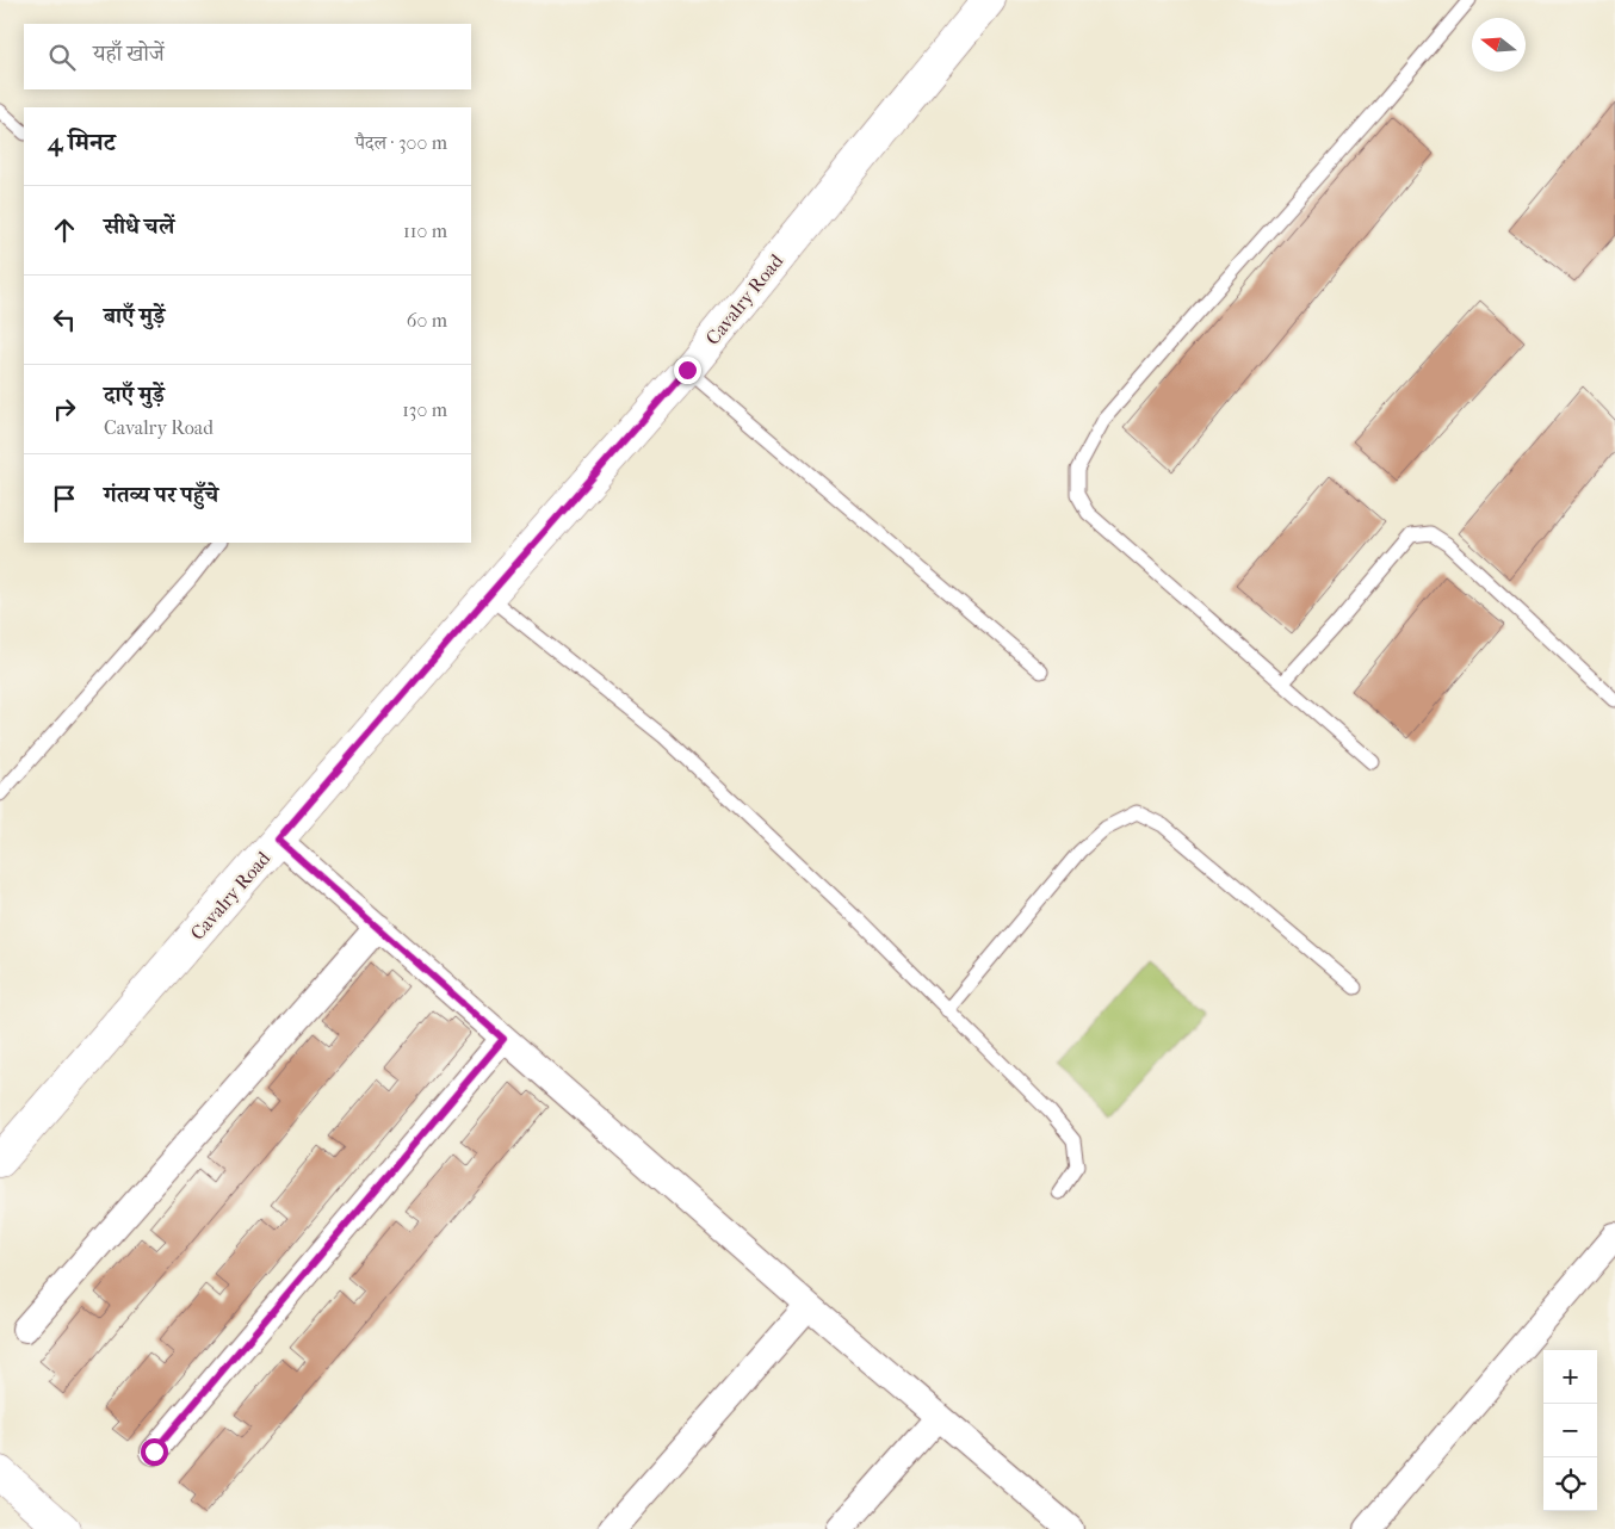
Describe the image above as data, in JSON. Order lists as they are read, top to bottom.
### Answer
{
  "streets": {
    "street": ["Cavalry Road"]
  },
  "north": "left",
  "page": {
    "search": "यहाँ खोजें",
    "heading": ["4 मिनट", "पैदल · 300 m"],
    "list": [
      ["सीधे चलें", "110 m"],
      ["बाएँ मुड़ें", "60 m"],
      ["दाएँ मुड़ें", "Cavalry Road", "130 m"],
      "गंतव्य पर पहुँचे"
    ],
    "map_buttons": ["+", "−"]
  }
}
